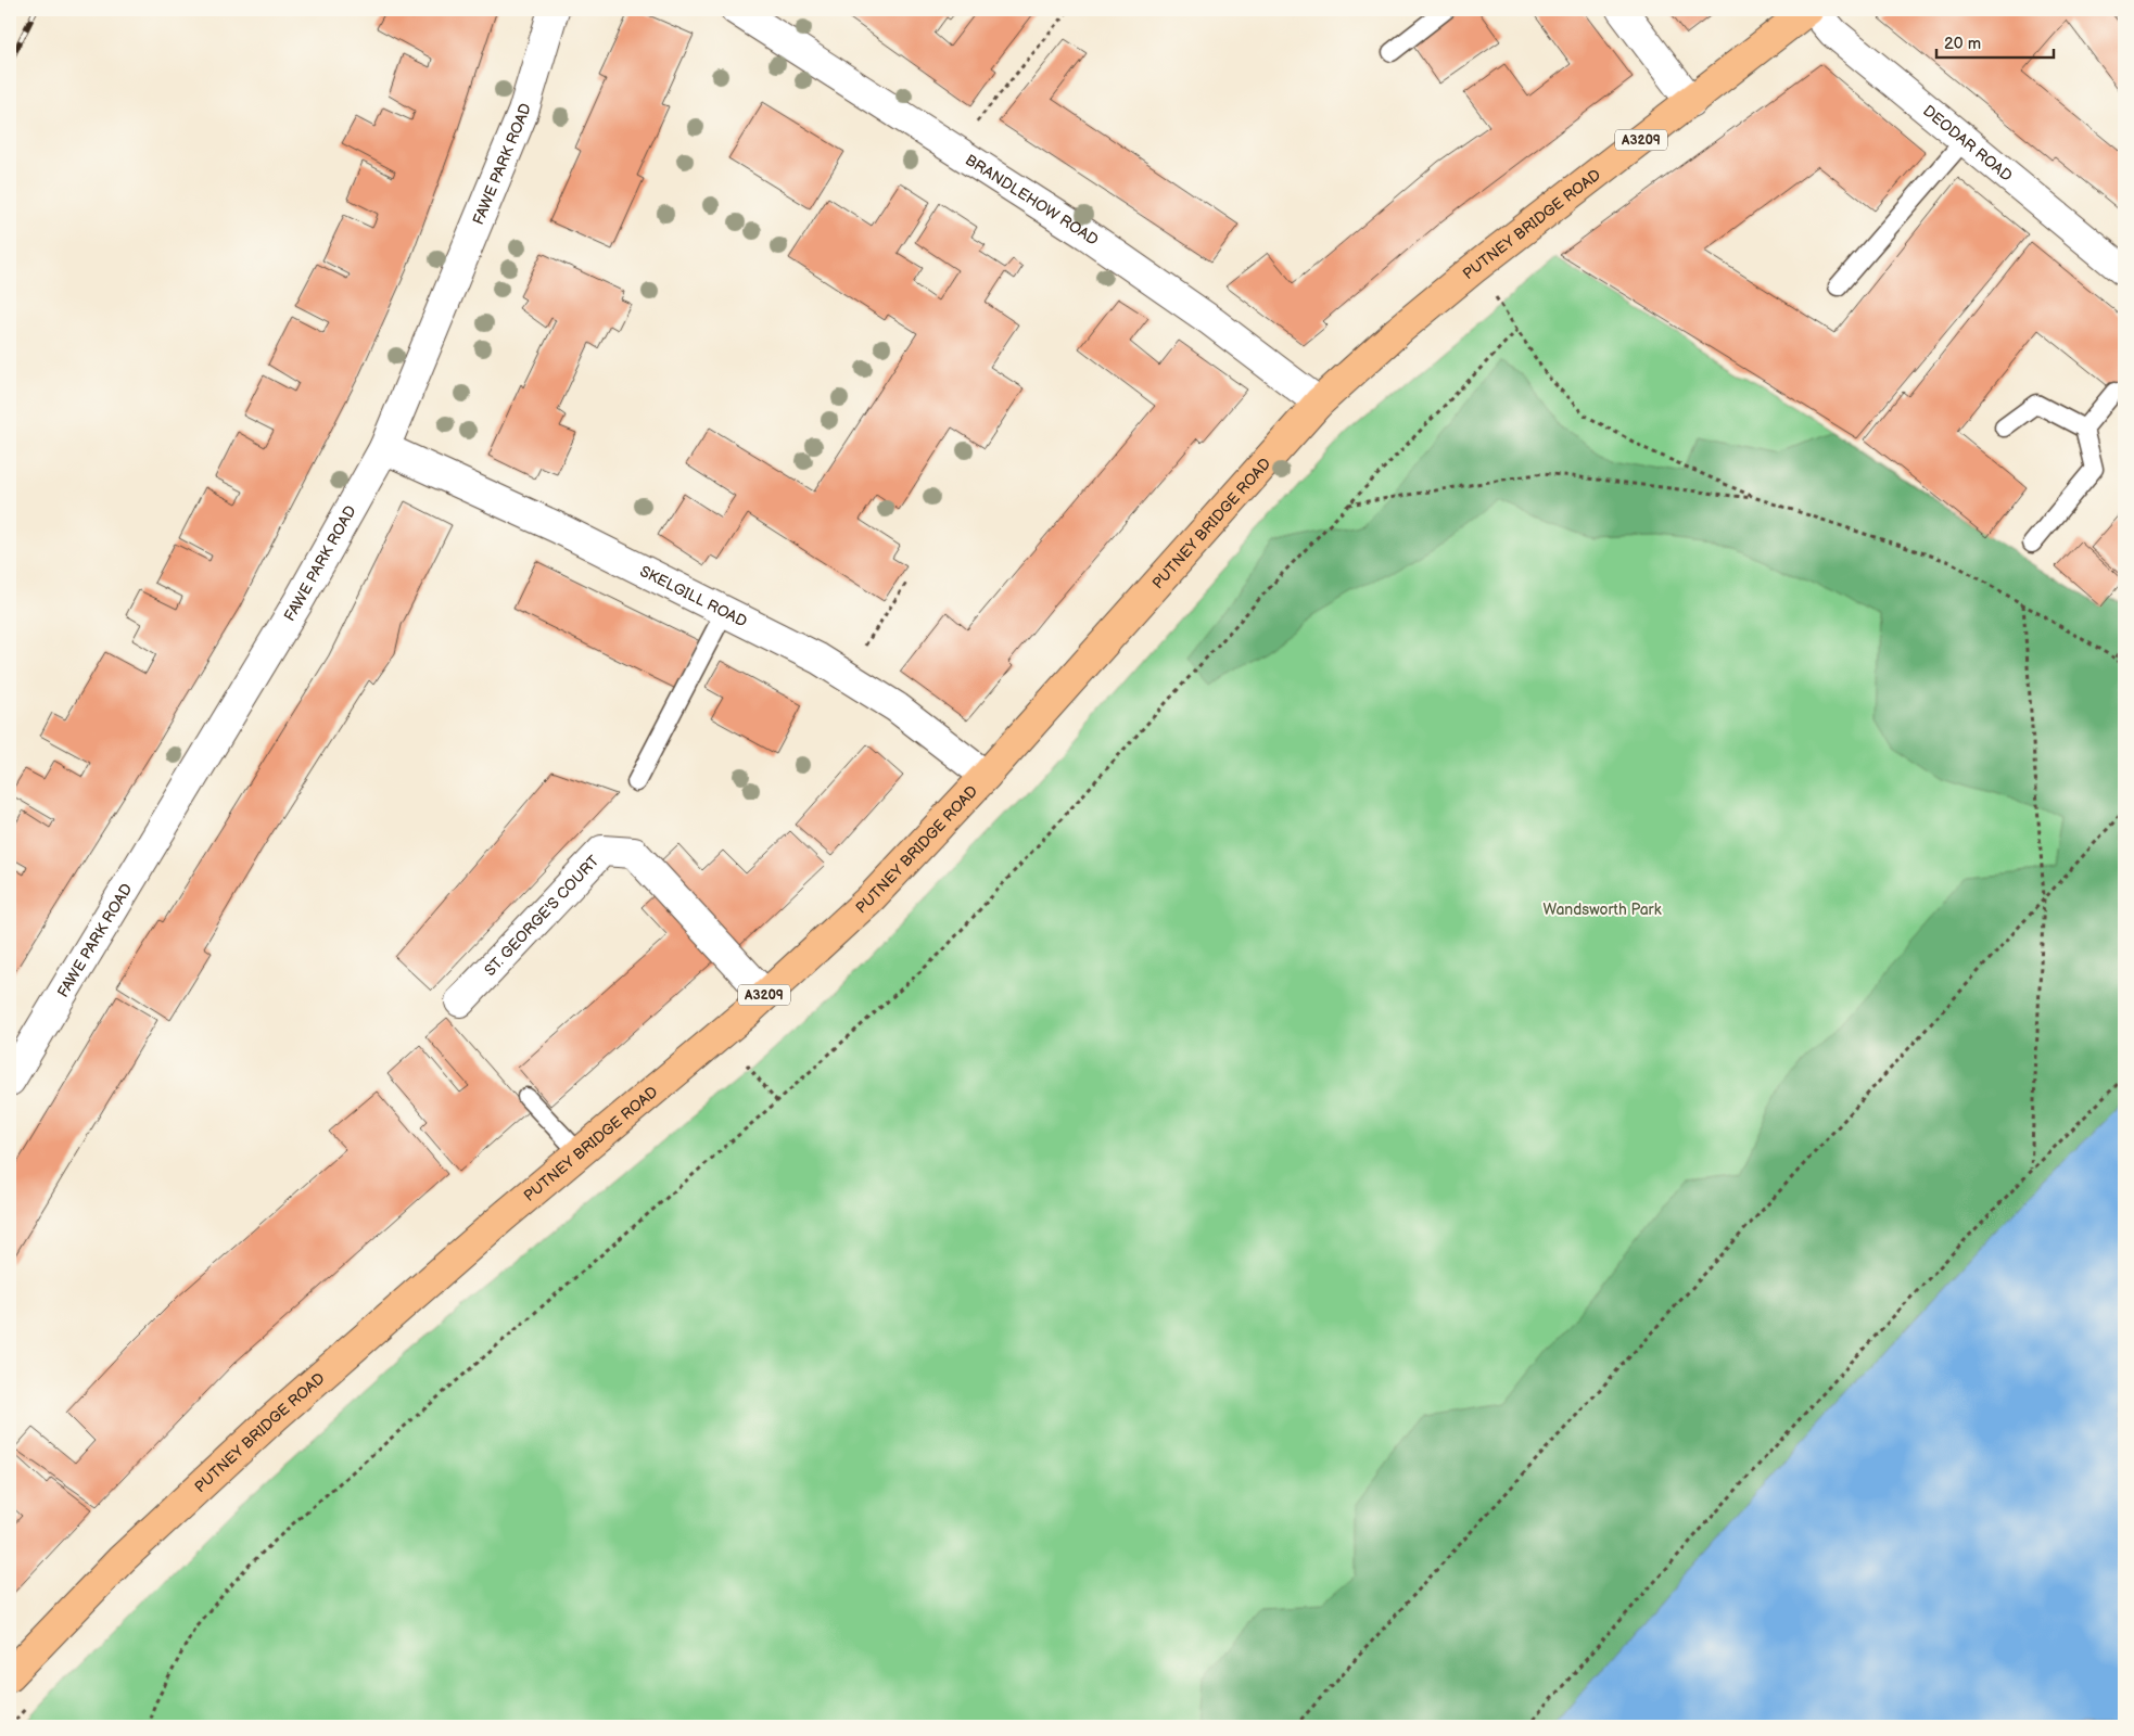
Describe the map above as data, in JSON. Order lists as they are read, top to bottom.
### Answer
{
  "streets": {
    "main road": ["A3209", "PUTNEY BRIDGE ROAD"],
    "street": [
      "DEODAR ROAD",
      "FAWE PARK ROAD",
      "BRANDLEHOW ROAD",
      "SKELGILL ROAD",
      "ST. GEORGE'S COURT"
    ]
  },
  "crossings": [
    ["FAWE PARK ROAD", "SKELGILL ROAD"],
    ["BRANDLEHOW ROAD", "PUTNEY BRIDGE ROAD"],
    ["PUTNEY BRIDGE ROAD", "SKELGILL ROAD"],
    ["PUTNEY BRIDGE ROAD", "ST. GEORGE'S COURT"]
  ],
  "parks": ["Wandsworth Park"],
  "scale_bar": "20 m"
}
